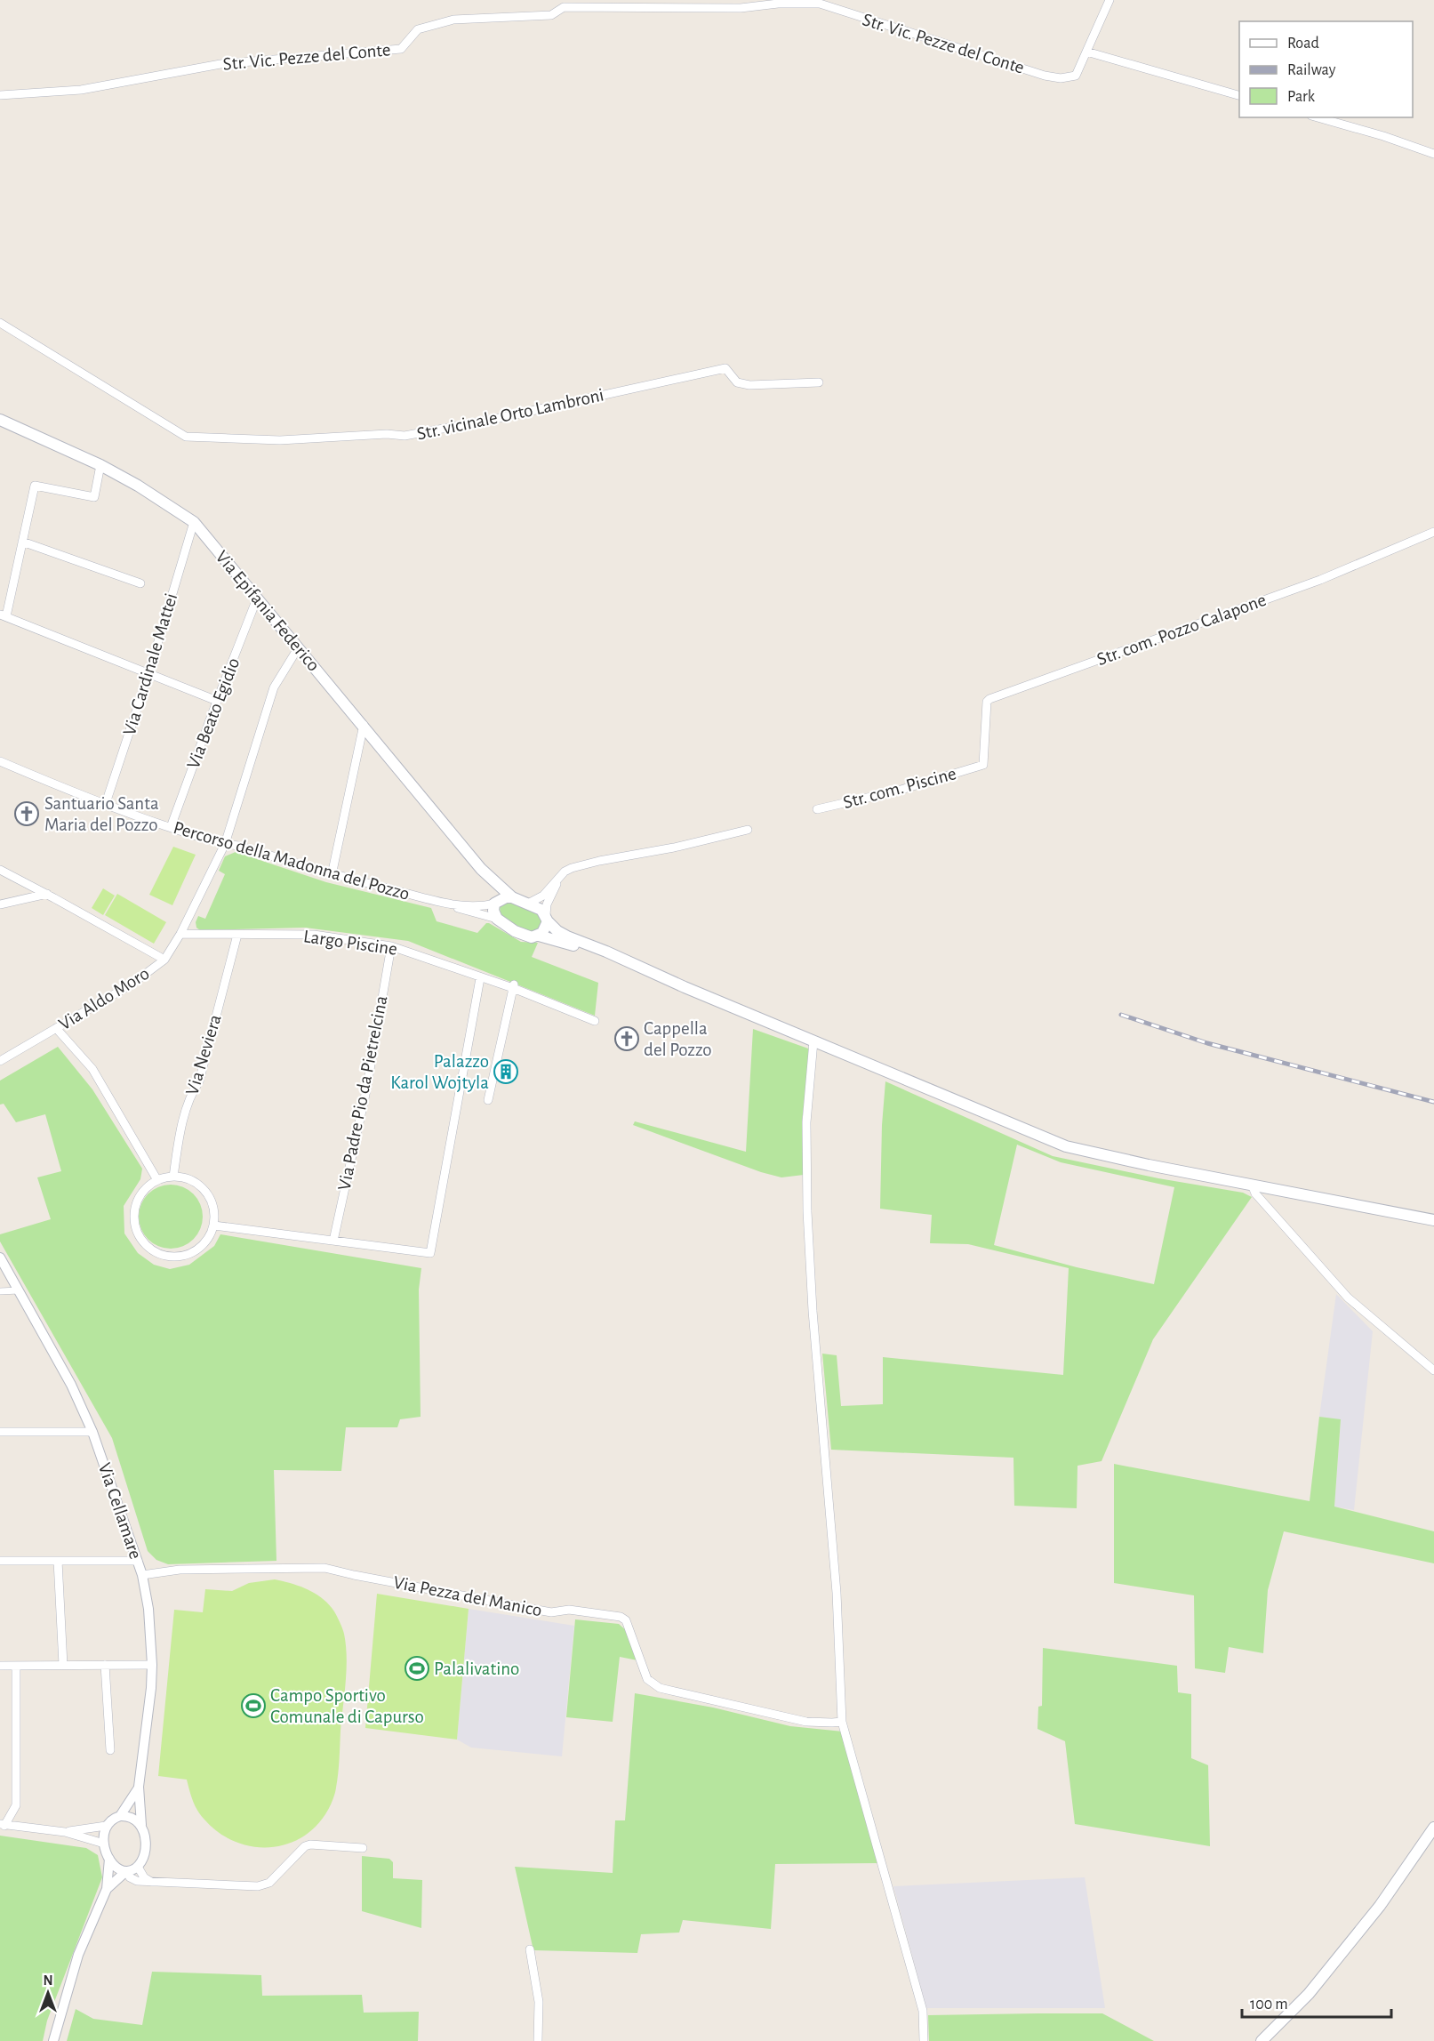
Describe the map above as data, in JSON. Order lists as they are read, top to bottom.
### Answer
{
  "streets": {
    "main road": ["Via Epifania Federico"],
    "street": [
      "Str. Vic. Pezze del Conte",
      "Str. vicinale Orto Lambroni",
      "Str. com. Pozzo Calapone",
      "Via Cardinale Mattei",
      "Via Beato Egidio",
      "Str. com. Piscine",
      "Percorso della Madonna del Pozzo",
      "Largo Piscine",
      "Via Aldo Moro",
      "Via Neviera",
      "Via Padre Pio da Pietrelcina",
      "Via Cellamare",
      "Via Pezza del Manico"
    ]
  },
  "crossings": [
    ["Via Epifania Federico", "Via Cardinale Mattei"],
    ["Via Epifania Federico", "Via Beato Egidio"],
    ["Via Epifania Federico", "Via Aldo Moro"],
    ["Str. com. Pozzo Calapone", "Str. com. Piscine"],
    ["Via Cardinale Mattei", "Percorso della Madonna del Pozzo"],
    ["Via Beato Egidio", "Percorso della Madonna del Pozzo"],
    ["Percorso della Madonna del Pozzo", "Via Aldo Moro"],
    ["Largo Piscine", "Via Aldo Moro"],
    ["Largo Piscine", "Via Neviera"],
    ["Largo Piscine", "Via Padre Pio da Pietrelcina"],
    ["Via Cellamare", "Via Pezza del Manico"]
  ],
  "places": {
    "church": ["Santuario Santa Maria del Pozzo", "Cappella del Pozzo"],
    "building": ["Palazzo Karol Wojtyla"],
    "sports": ["Palalivatino", "Campo Sportivo Comunale di Capurso"]
  },
  "legend": ["Road", "Railway", "Park"],
  "scale_bar": "100 m",
  "north": "top"
}
